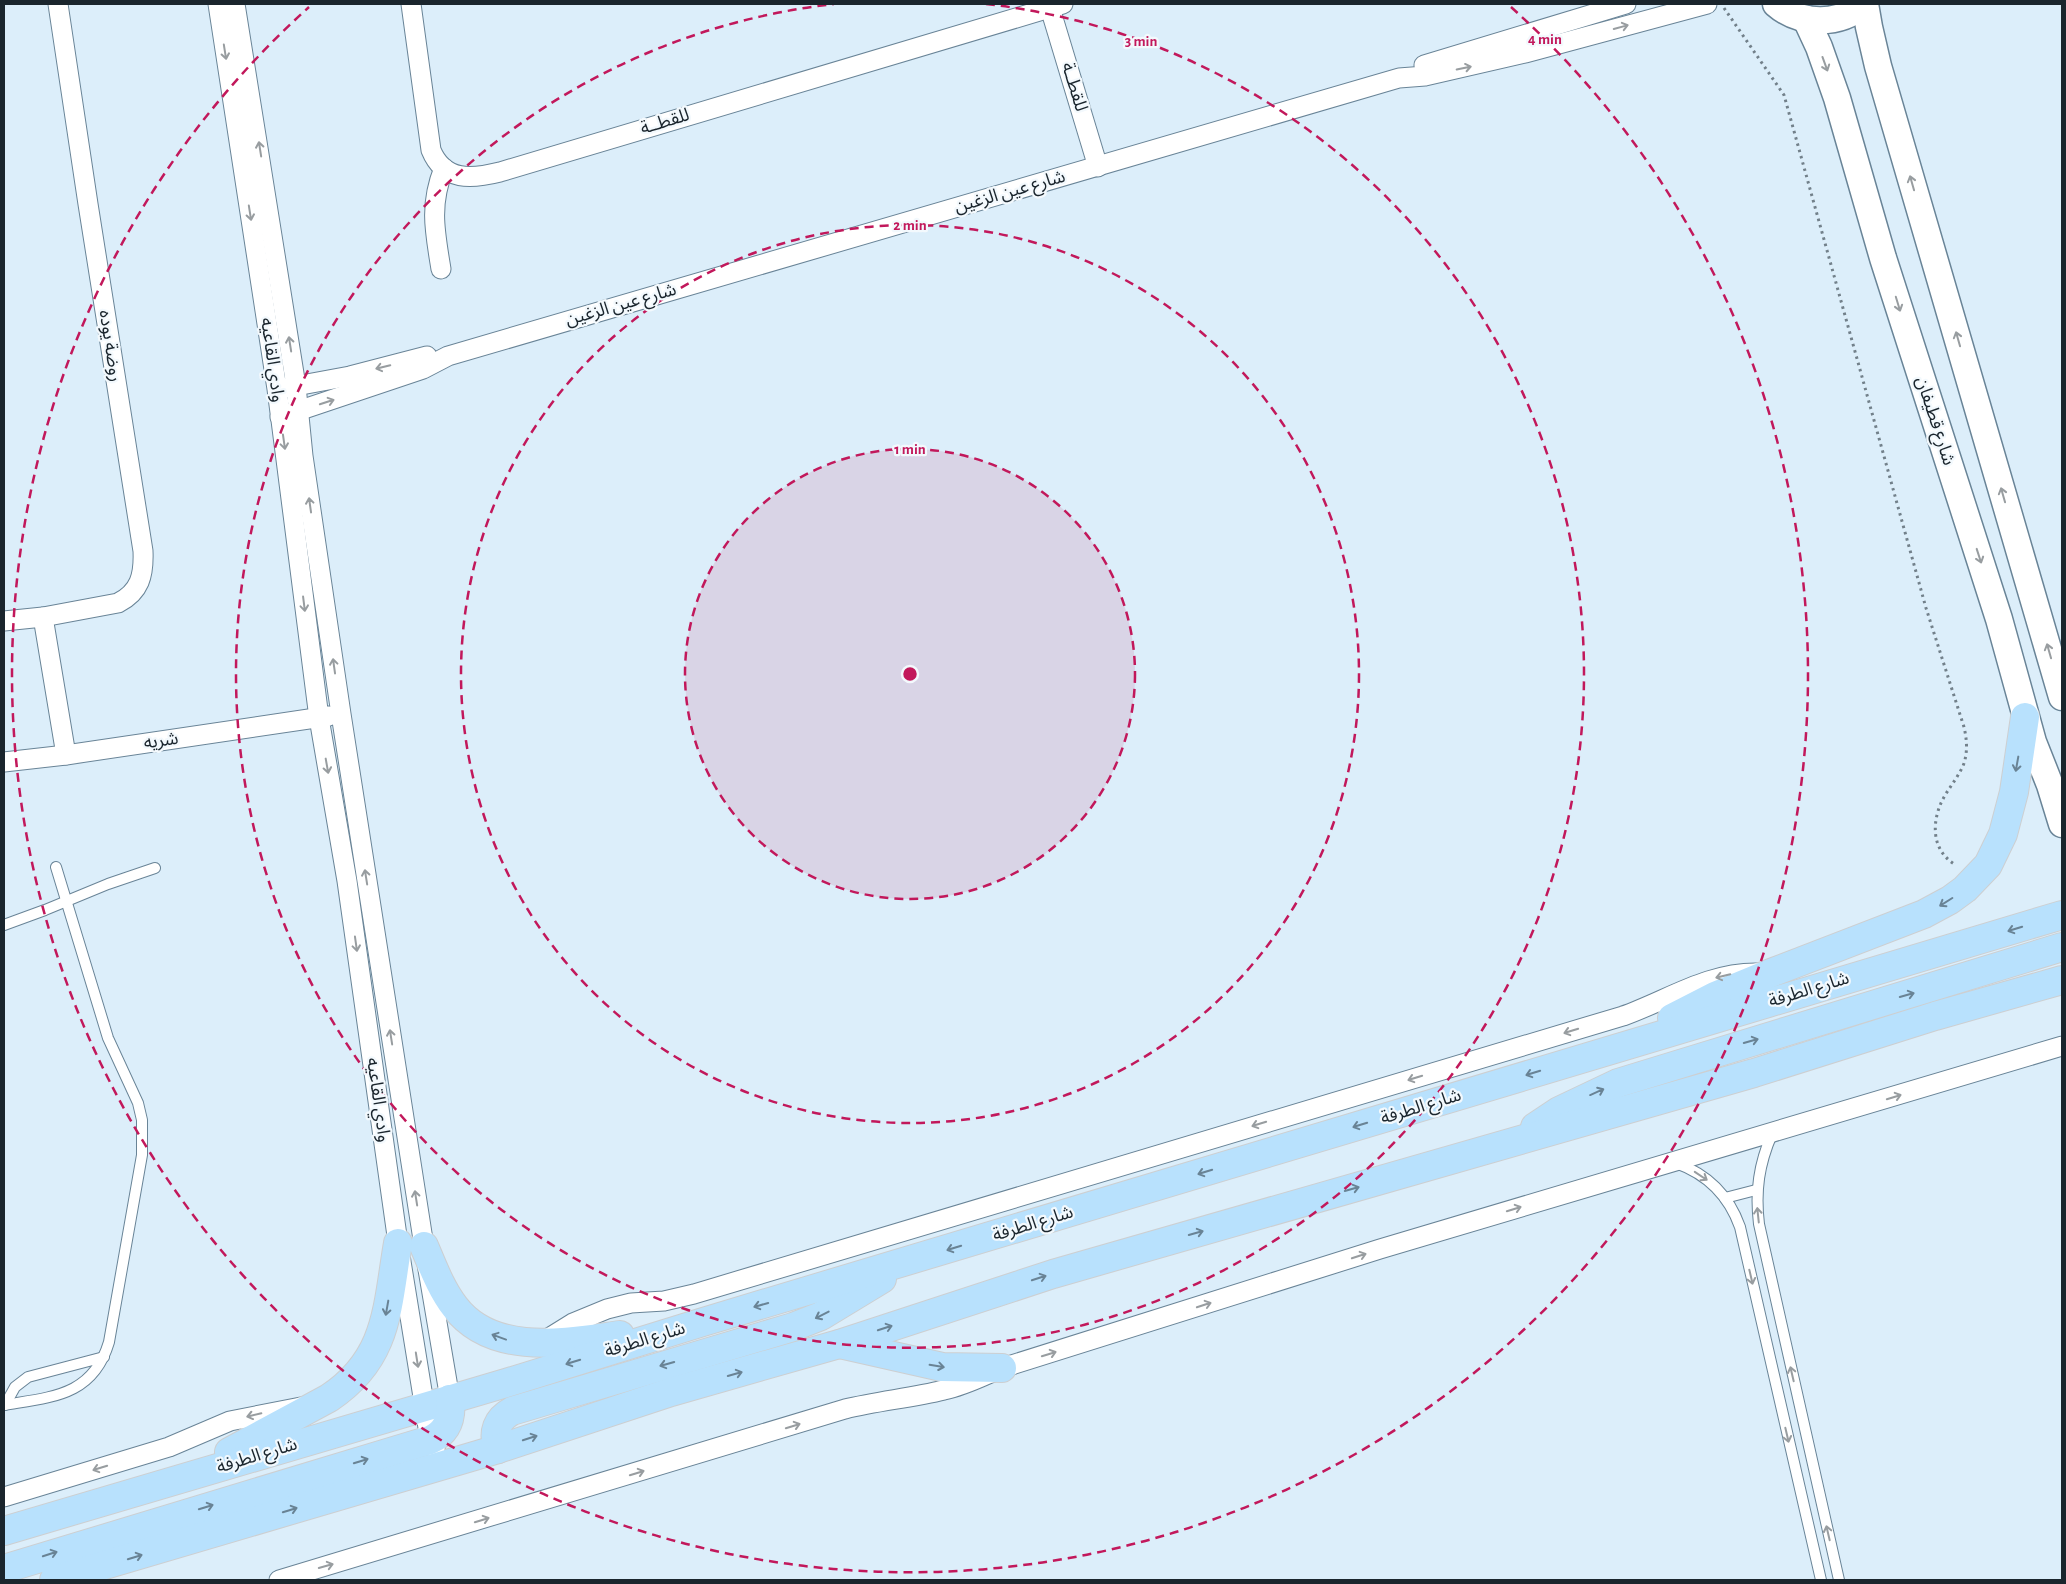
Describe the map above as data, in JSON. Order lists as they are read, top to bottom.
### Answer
{
  "streets": {
    "main road": ["شارع الطرفة"],
    "street": [
      "للقطــة",
      "شارع عين الزغين",
      "روضة يوده",
      "وادي القاعيه",
      "شارع قطيفان",
      "شريه"
    ]
  },
  "crossings": [
    ["للقطــة", "شارع عين الزغين"],
    ["شارع عين الزغين", "وادي القاعيه"],
    ["وادي القاعيه", "شريه"],
    ["وادي القاعيه", "شارع الطرفة"]
  ],
  "rings": [
    "4 min",
    "3 min",
    "2 min",
    "1 min"
  ]
}
